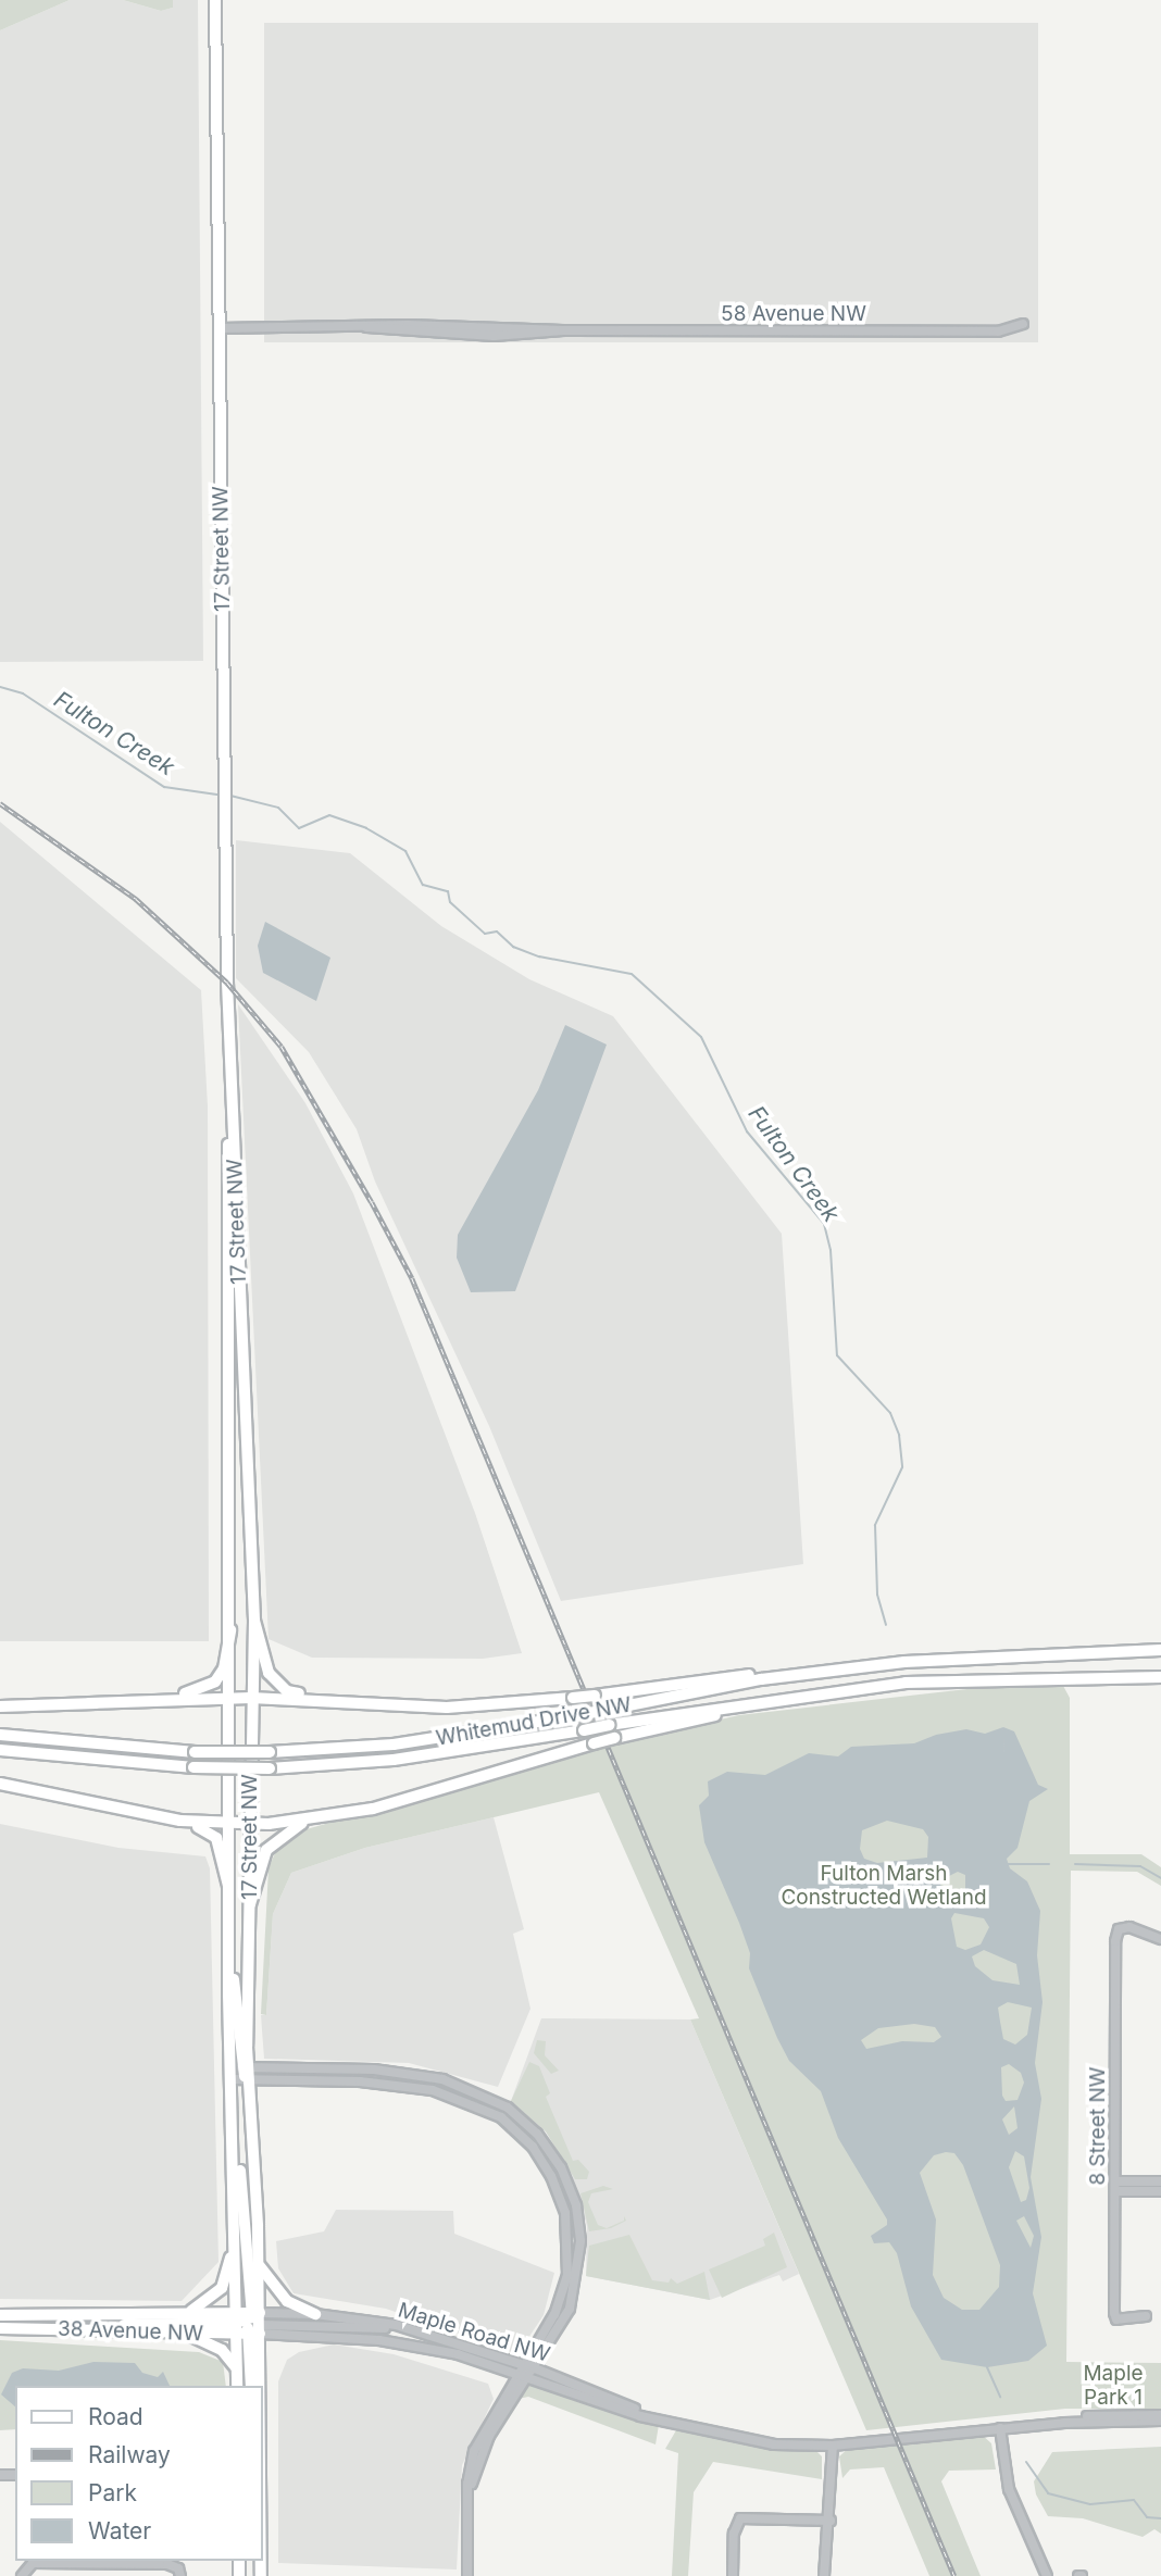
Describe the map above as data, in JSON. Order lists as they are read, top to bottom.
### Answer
{
  "streets": {
    "highway": ["Whitemud Drive NW"],
    "main road": ["17 Street NW", "38 Avenue NW"],
    "street": ["58 Avenue NW", "8 Street NW", "Maple Road NW"]
  },
  "crossings": [
    ["58 Avenue NW", "17 Street NW"],
    ["17 Street NW", "38 Avenue NW"],
    ["17 Street NW", "Maple Road NW"],
    ["38 Avenue NW", "Maple Road NW"]
  ],
  "water": ["Fulton Creek"],
  "parks": ["Fulton Marsh Constructed Wetland", "Maple Park 1"],
  "legend": [
    "Road",
    "Railway",
    "Park",
    "Water"
  ]
}
